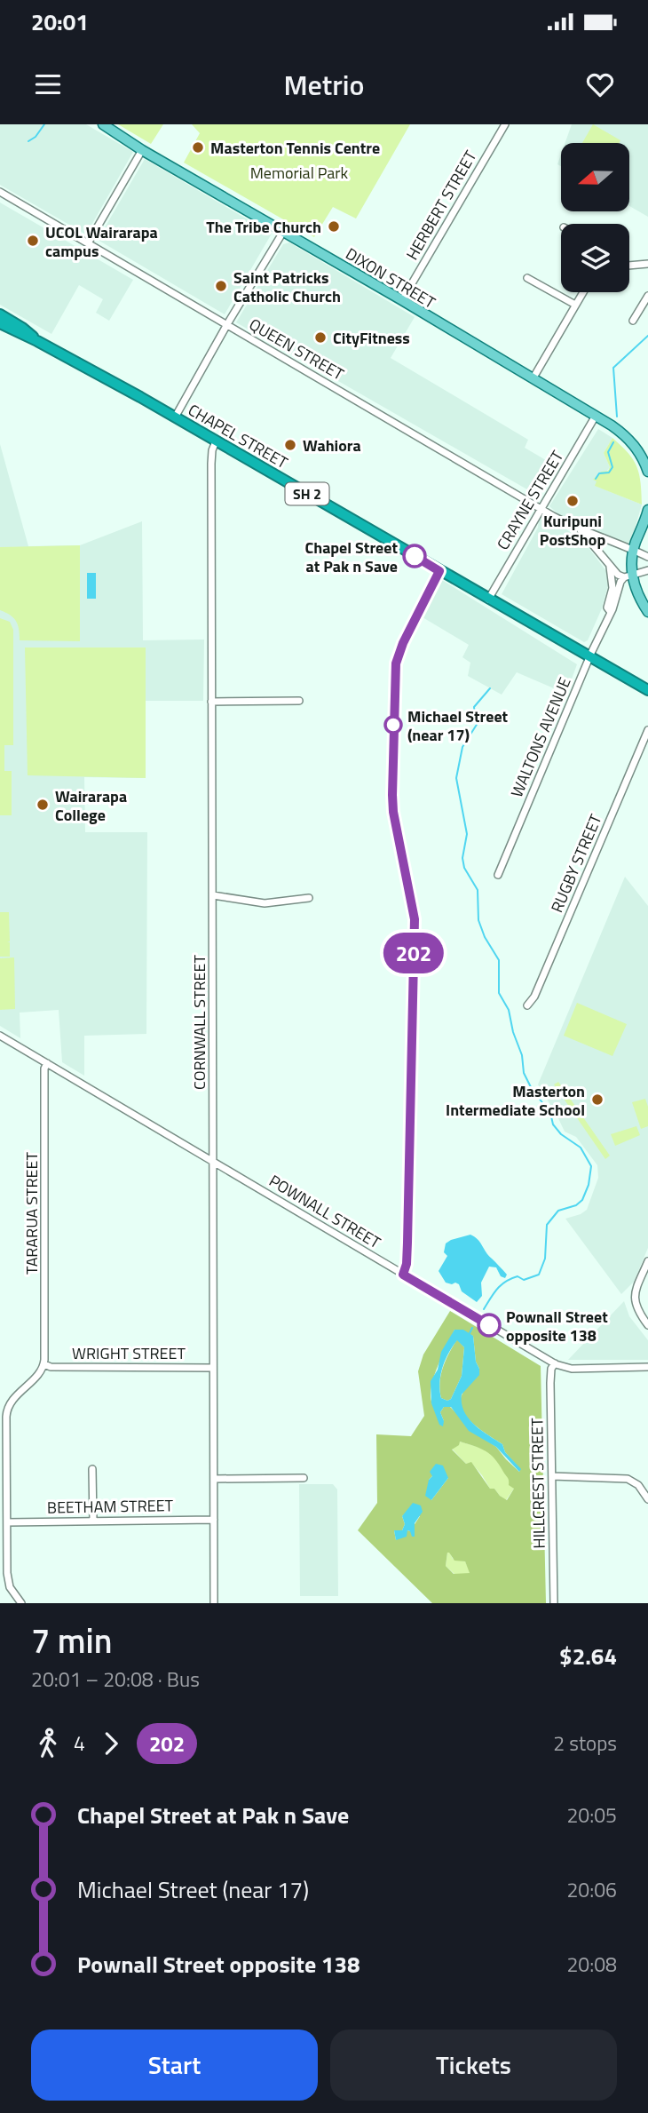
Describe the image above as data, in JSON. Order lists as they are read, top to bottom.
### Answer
{
  "streets": {
    "highway": ["CHAPEL STREET", "SH 2"],
    "main road": ["DIXON STREET"],
    "street": [
      "HERBERT STREET",
      "QUEEN STREET",
      "CRAYNE STREET",
      "WALTONS AVENUE",
      "RUGBY STREET",
      "CORNWALL STREET",
      "POWNALL STREET",
      "TARARUA STREET",
      "WRIGHT STREET",
      "HILLCREST STREET",
      "BEETHAM STREET"
    ]
  },
  "crossings": [
    ["HERBERT STREET", "DIXON STREET"],
    ["DIXON STREET", "CRAYNE STREET"],
    ["QUEEN STREET", "CRAYNE STREET"],
    ["QUEEN STREET", "WALTONS AVENUE"],
    ["CHAPEL STREET", "CRAYNE STREET"],
    ["CHAPEL STREET", "WALTONS AVENUE"],
    ["CHAPEL STREET", "CORNWALL STREET"],
    ["CORNWALL STREET", "POWNALL STREET"],
    ["CORNWALL STREET", "WRIGHT STREET"],
    ["CORNWALL STREET", "BEETHAM STREET"],
    ["POWNALL STREET", "TARARUA STREET"],
    ["POWNALL STREET", "HILLCREST STREET"],
    ["TARARUA STREET", "WRIGHT STREET"]
  ],
  "parks": ["Memorial Park"],
  "places": [
    "Masterton Tennis Centre",
    "The Tribe Church",
    "UCOL Wairarapa campus",
    "Saint Patricks Catholic Church",
    "CityFitness",
    "Wahiora",
    "Kuripuni PostShop",
    "Chapel Street at Pak n Save",
    "Michael Street (near 17)",
    "Wairarapa College",
    "Masterton Intermediate School",
    "Pownall Street opposite 138"
  ],
  "lines": ["bus line 202"],
  "north": "left",
  "page": {
    "status": "20:01",
    "header": "Metrio",
    "on_map": "202",
    "heading": ["7 min", "20:01 – 20:08 · Bus", "$2.64"],
    "legs": ["4", "202", "2 stops"],
    "list": [
      {
        "name": "Chapel Street at Pak n Save",
        "value": "20:05"
      },
      {
        "name": "Michael Street (near 17)",
        "value": "20:06"
      },
      {
        "name": "Pownall Street opposite 138",
        "value": "20:08"
      }
    ],
    "buttons": ["Start", "Tickets"]
  }
}
